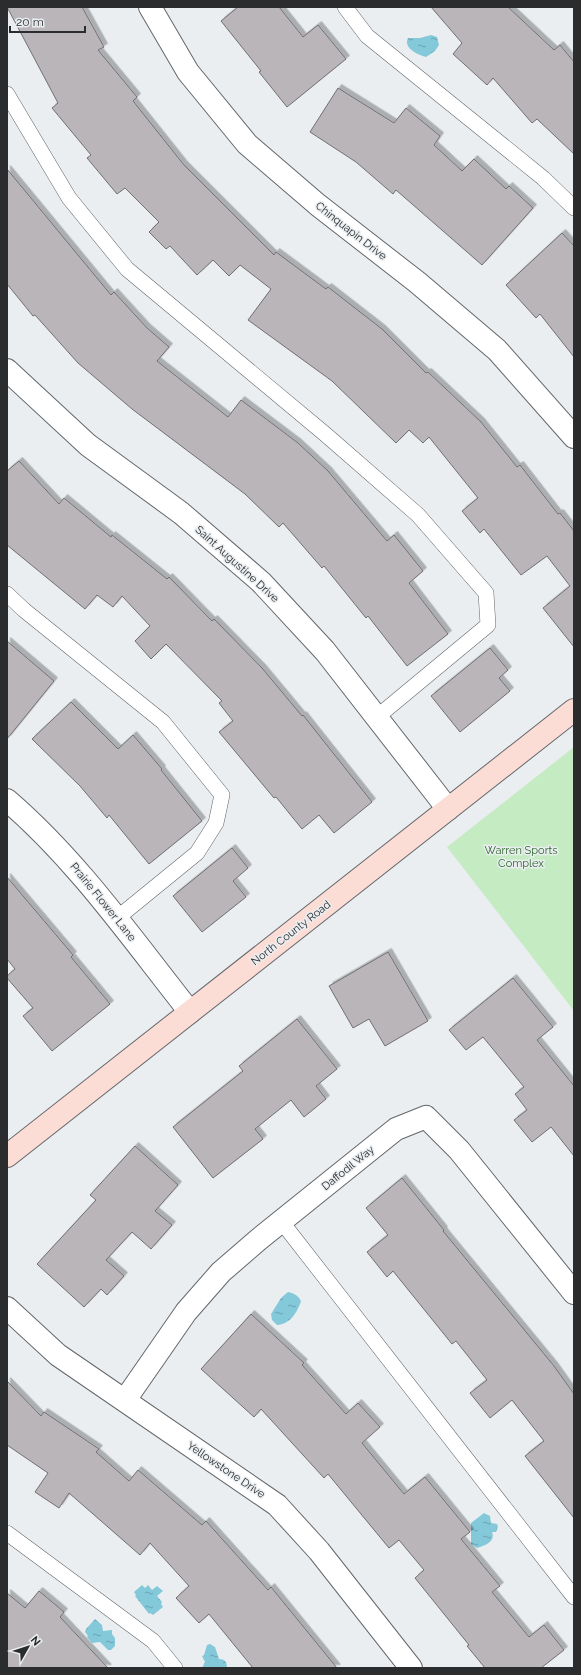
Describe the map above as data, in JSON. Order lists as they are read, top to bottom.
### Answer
{
  "streets": {
    "street": [
      "Chinquapin Drive",
      "Saint Augustine Drive",
      "Prairie Flower Lane",
      "North County Road",
      "Daffodil Way",
      "Yellowstone Drive"
    ]
  },
  "crossings": [
    ["Saint Augustine Drive", "North County Road"],
    ["Prairie Flower Lane", "North County Road"],
    ["Daffodil Way", "Yellowstone Drive"]
  ],
  "parks": ["Warren Sports Complex"],
  "scale_bar": "20 m",
  "north": "top right"
}
